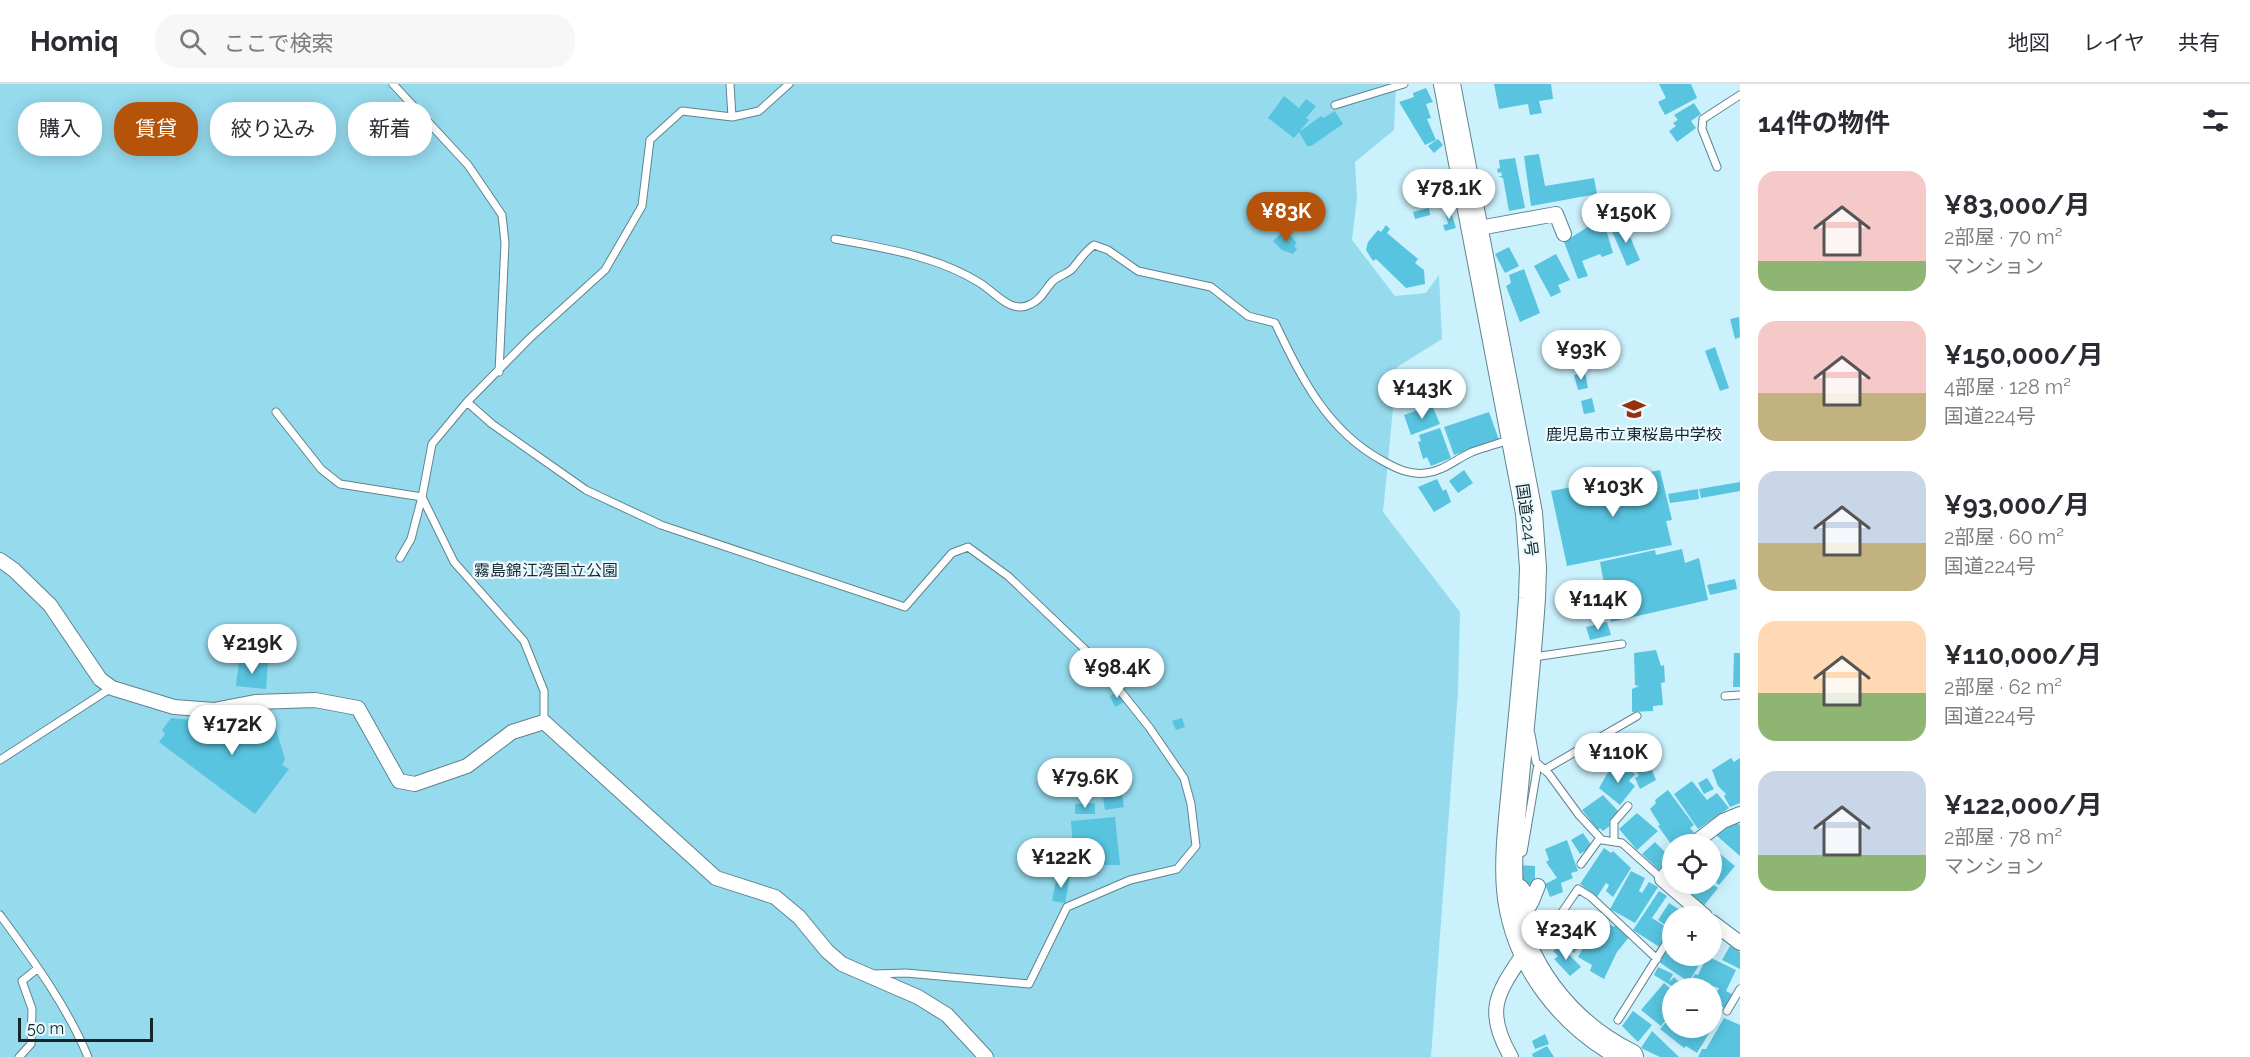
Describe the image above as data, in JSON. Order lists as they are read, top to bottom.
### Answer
{
  "streets": {
    "highway": ["国道224号"]
  },
  "parks": ["霧島錦江湾国立公園"],
  "places": {
    "school or university": ["鹿児島市立東桜島中学校"]
  },
  "scale_bar": "50 m",
  "page": {
    "header": "Homiq",
    "search": "ここで検索",
    "nav": ["地図", "レイヤ", "共有"],
    "heading": "14件の物件",
    "chip": [
      "購入",
      "賃貸",
      "絞り込み",
      "新着"
    ],
    "list": [
      {
        "name": "¥83,000/月",
        "note": "2部屋 · 70 m² · マンション"
      },
      {
        "name": "¥150,000/月",
        "note": "4部屋 · 128 m² · 国道224号"
      },
      {
        "name": "¥93,000/月",
        "note": "2部屋 · 60 m² · 国道224号"
      },
      {
        "name": "¥110,000/月",
        "note": "2部屋 · 62 m² · 国道224号"
      },
      {
        "name": "¥122,000/月",
        "note": "2部屋 · 78 m² · マンション"
      }
    ],
    "price": [
      "¥78.1K",
      "¥83K",
      "¥150K",
      "¥93K",
      "¥143K",
      "¥103K",
      "¥114K",
      "¥219K",
      "¥98.4K",
      "¥172K",
      "¥110K",
      "¥79.6K",
      "¥122K",
      "¥234K"
    ],
    "map_buttons": ["+", "−"],
    "scale": "50 m"
  }
}
